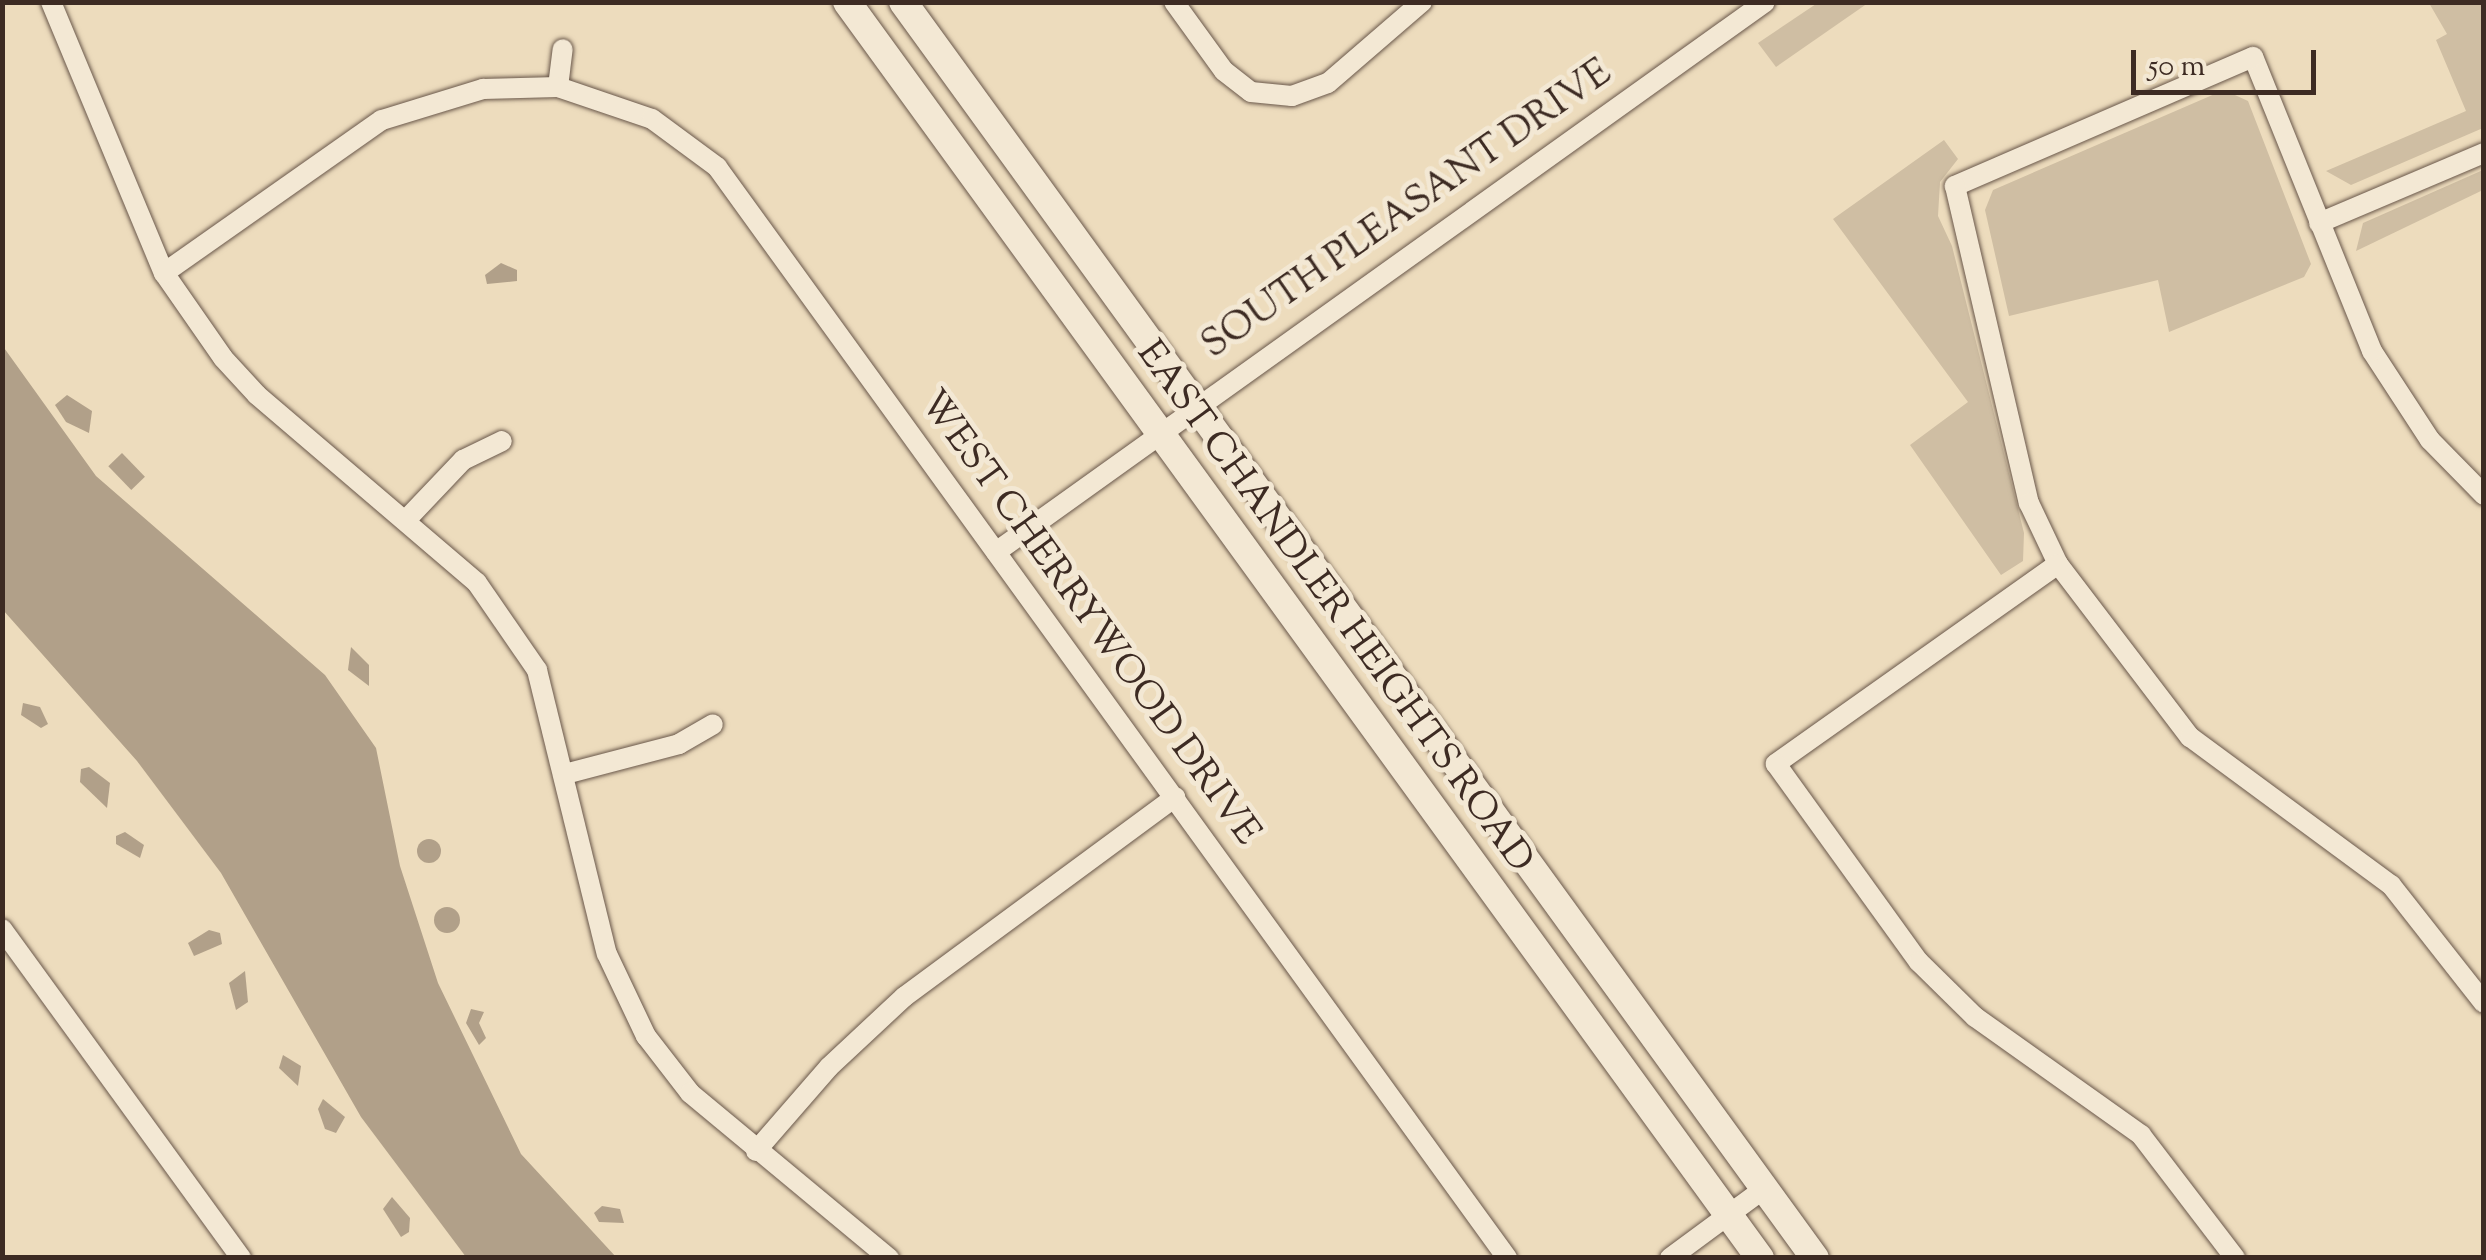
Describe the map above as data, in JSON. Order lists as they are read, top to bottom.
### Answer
{
  "streets": {
    "main road": ["EAST CHANDLER HEIGHTS ROAD"],
    "street": ["SOUTH PLEASANT DRIVE", "WEST CHERRYWOOD DRIVE"]
  },
  "crossings": [
    ["SOUTH PLEASANT DRIVE", "EAST CHANDLER HEIGHTS ROAD"],
    ["SOUTH PLEASANT DRIVE", "WEST CHERRYWOOD DRIVE"]
  ],
  "scale_bar": "50 m"
}
